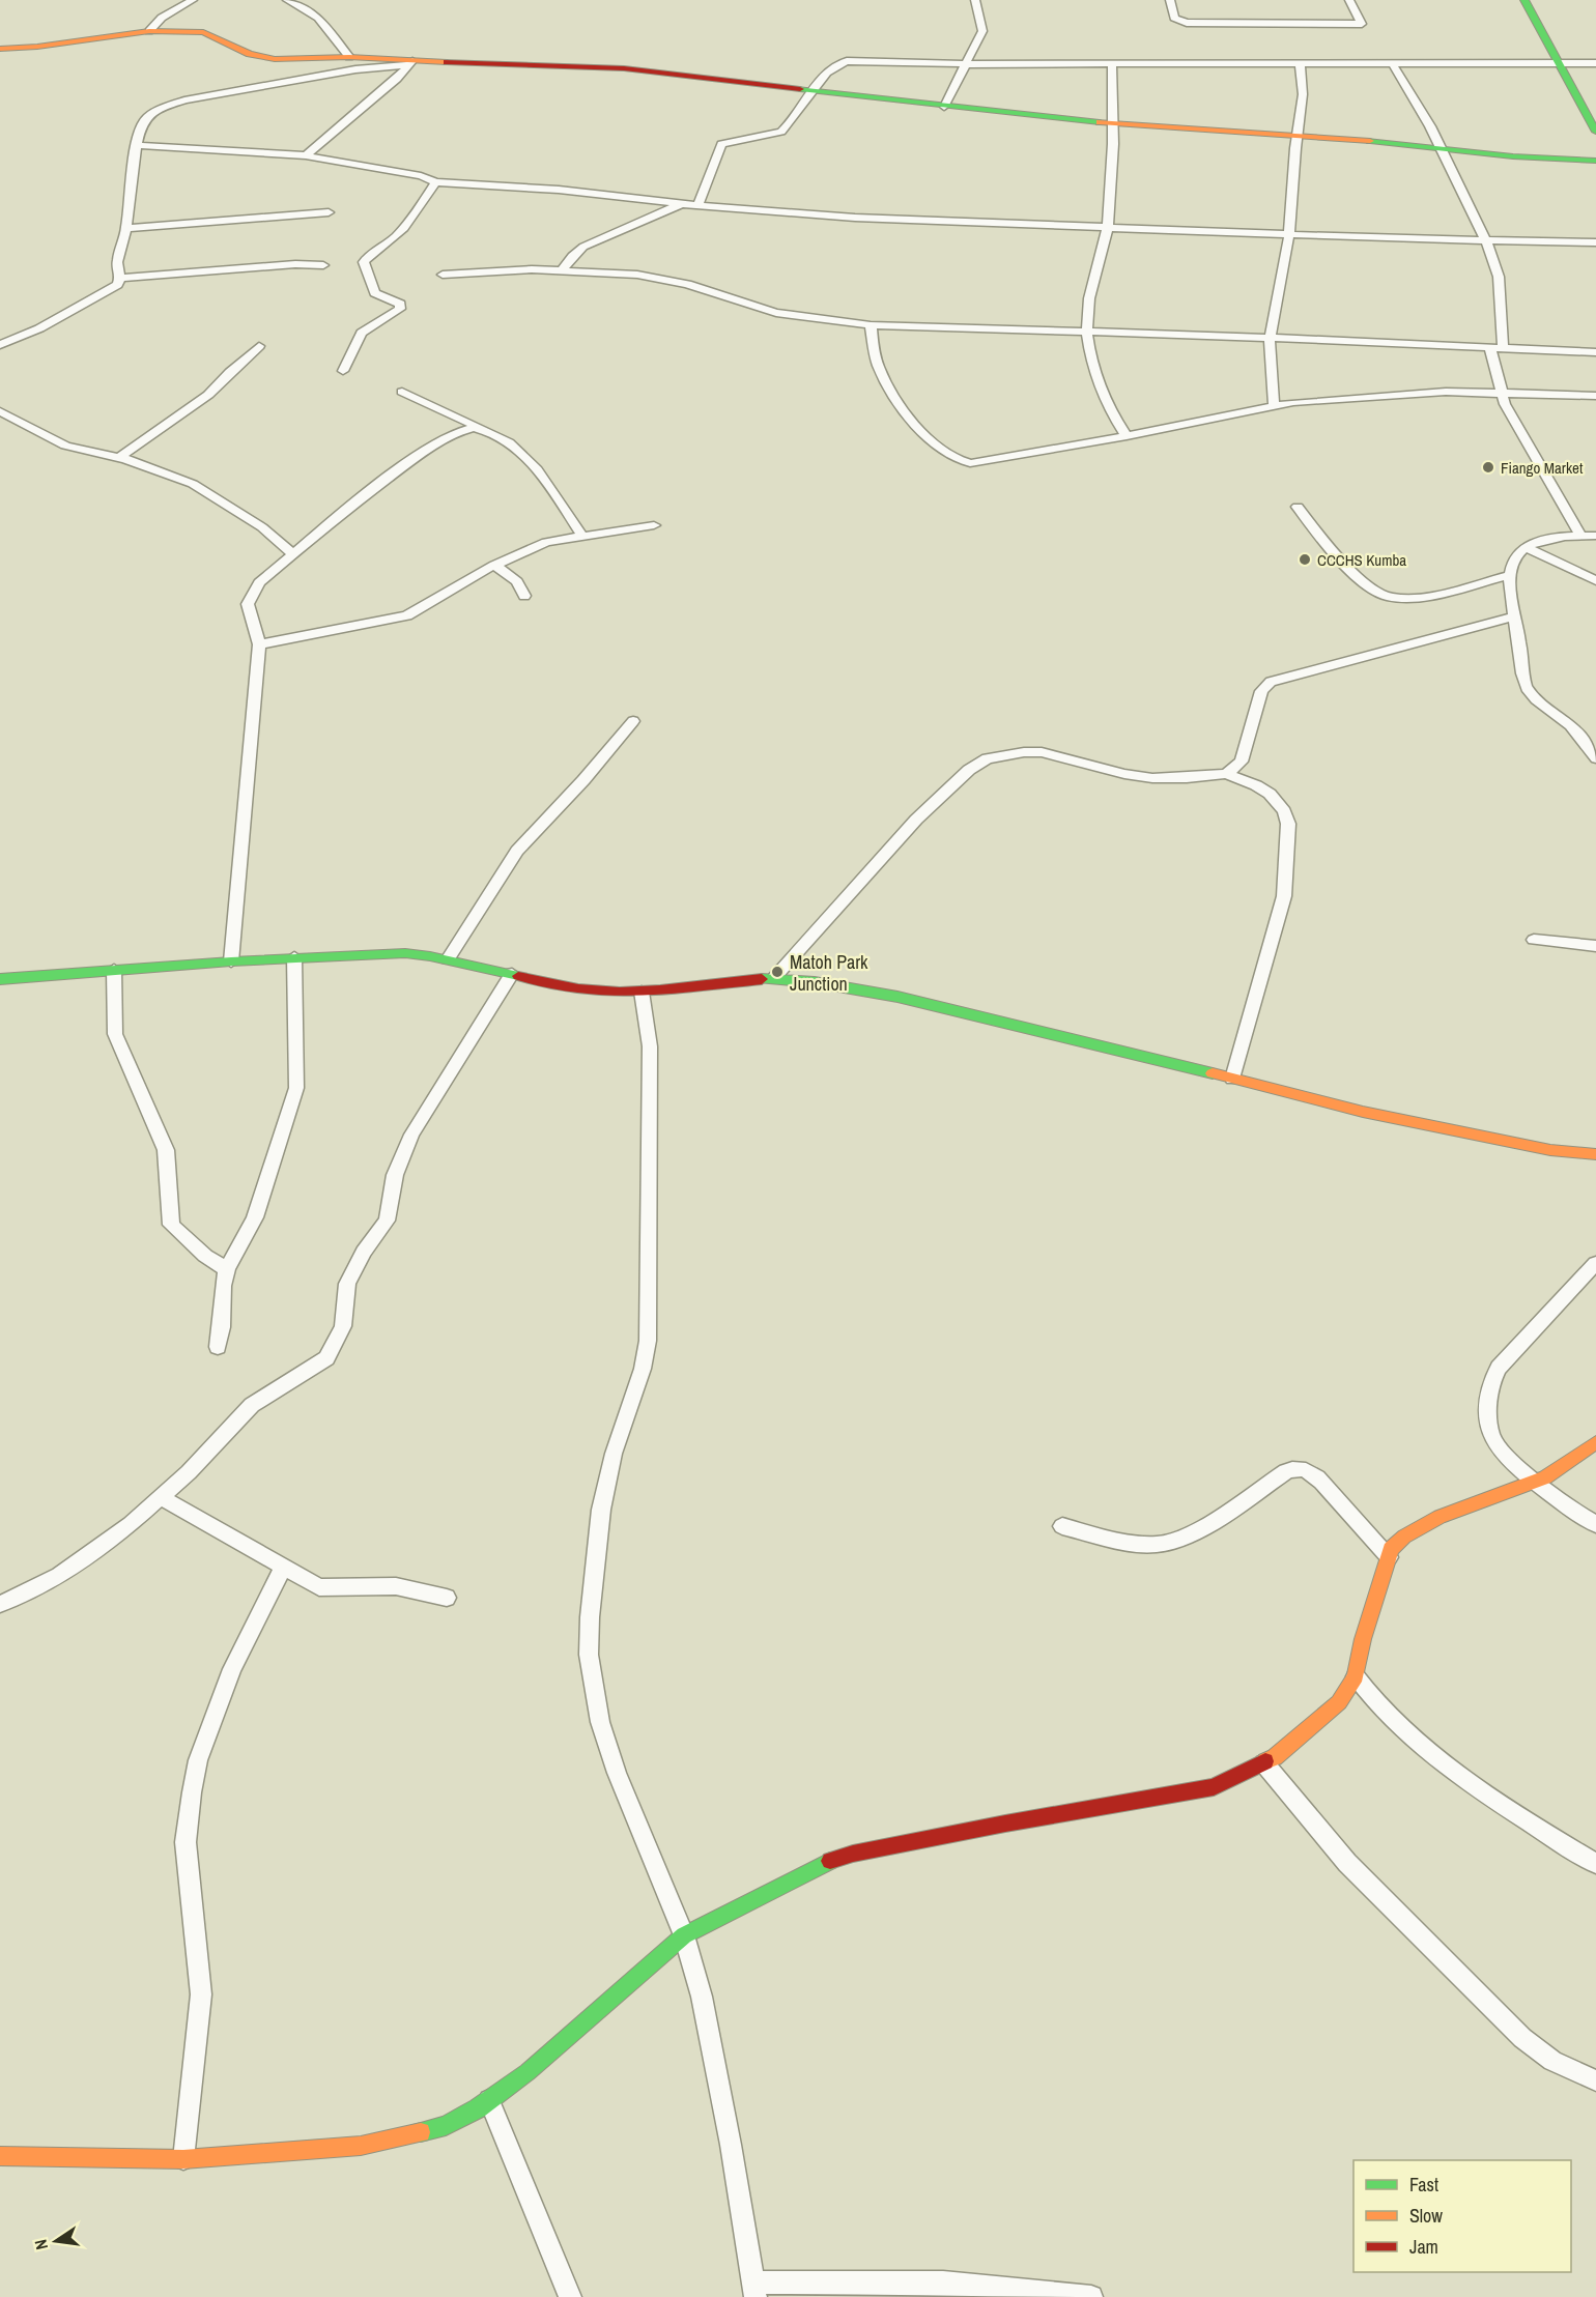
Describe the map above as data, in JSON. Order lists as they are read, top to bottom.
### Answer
{
  "places": ["Fiango Market", "CCCHS Kumba", "Matoh Park Junction"],
  "legend": ["Fast", "Slow", "Jam"],
  "north": "left"
}
